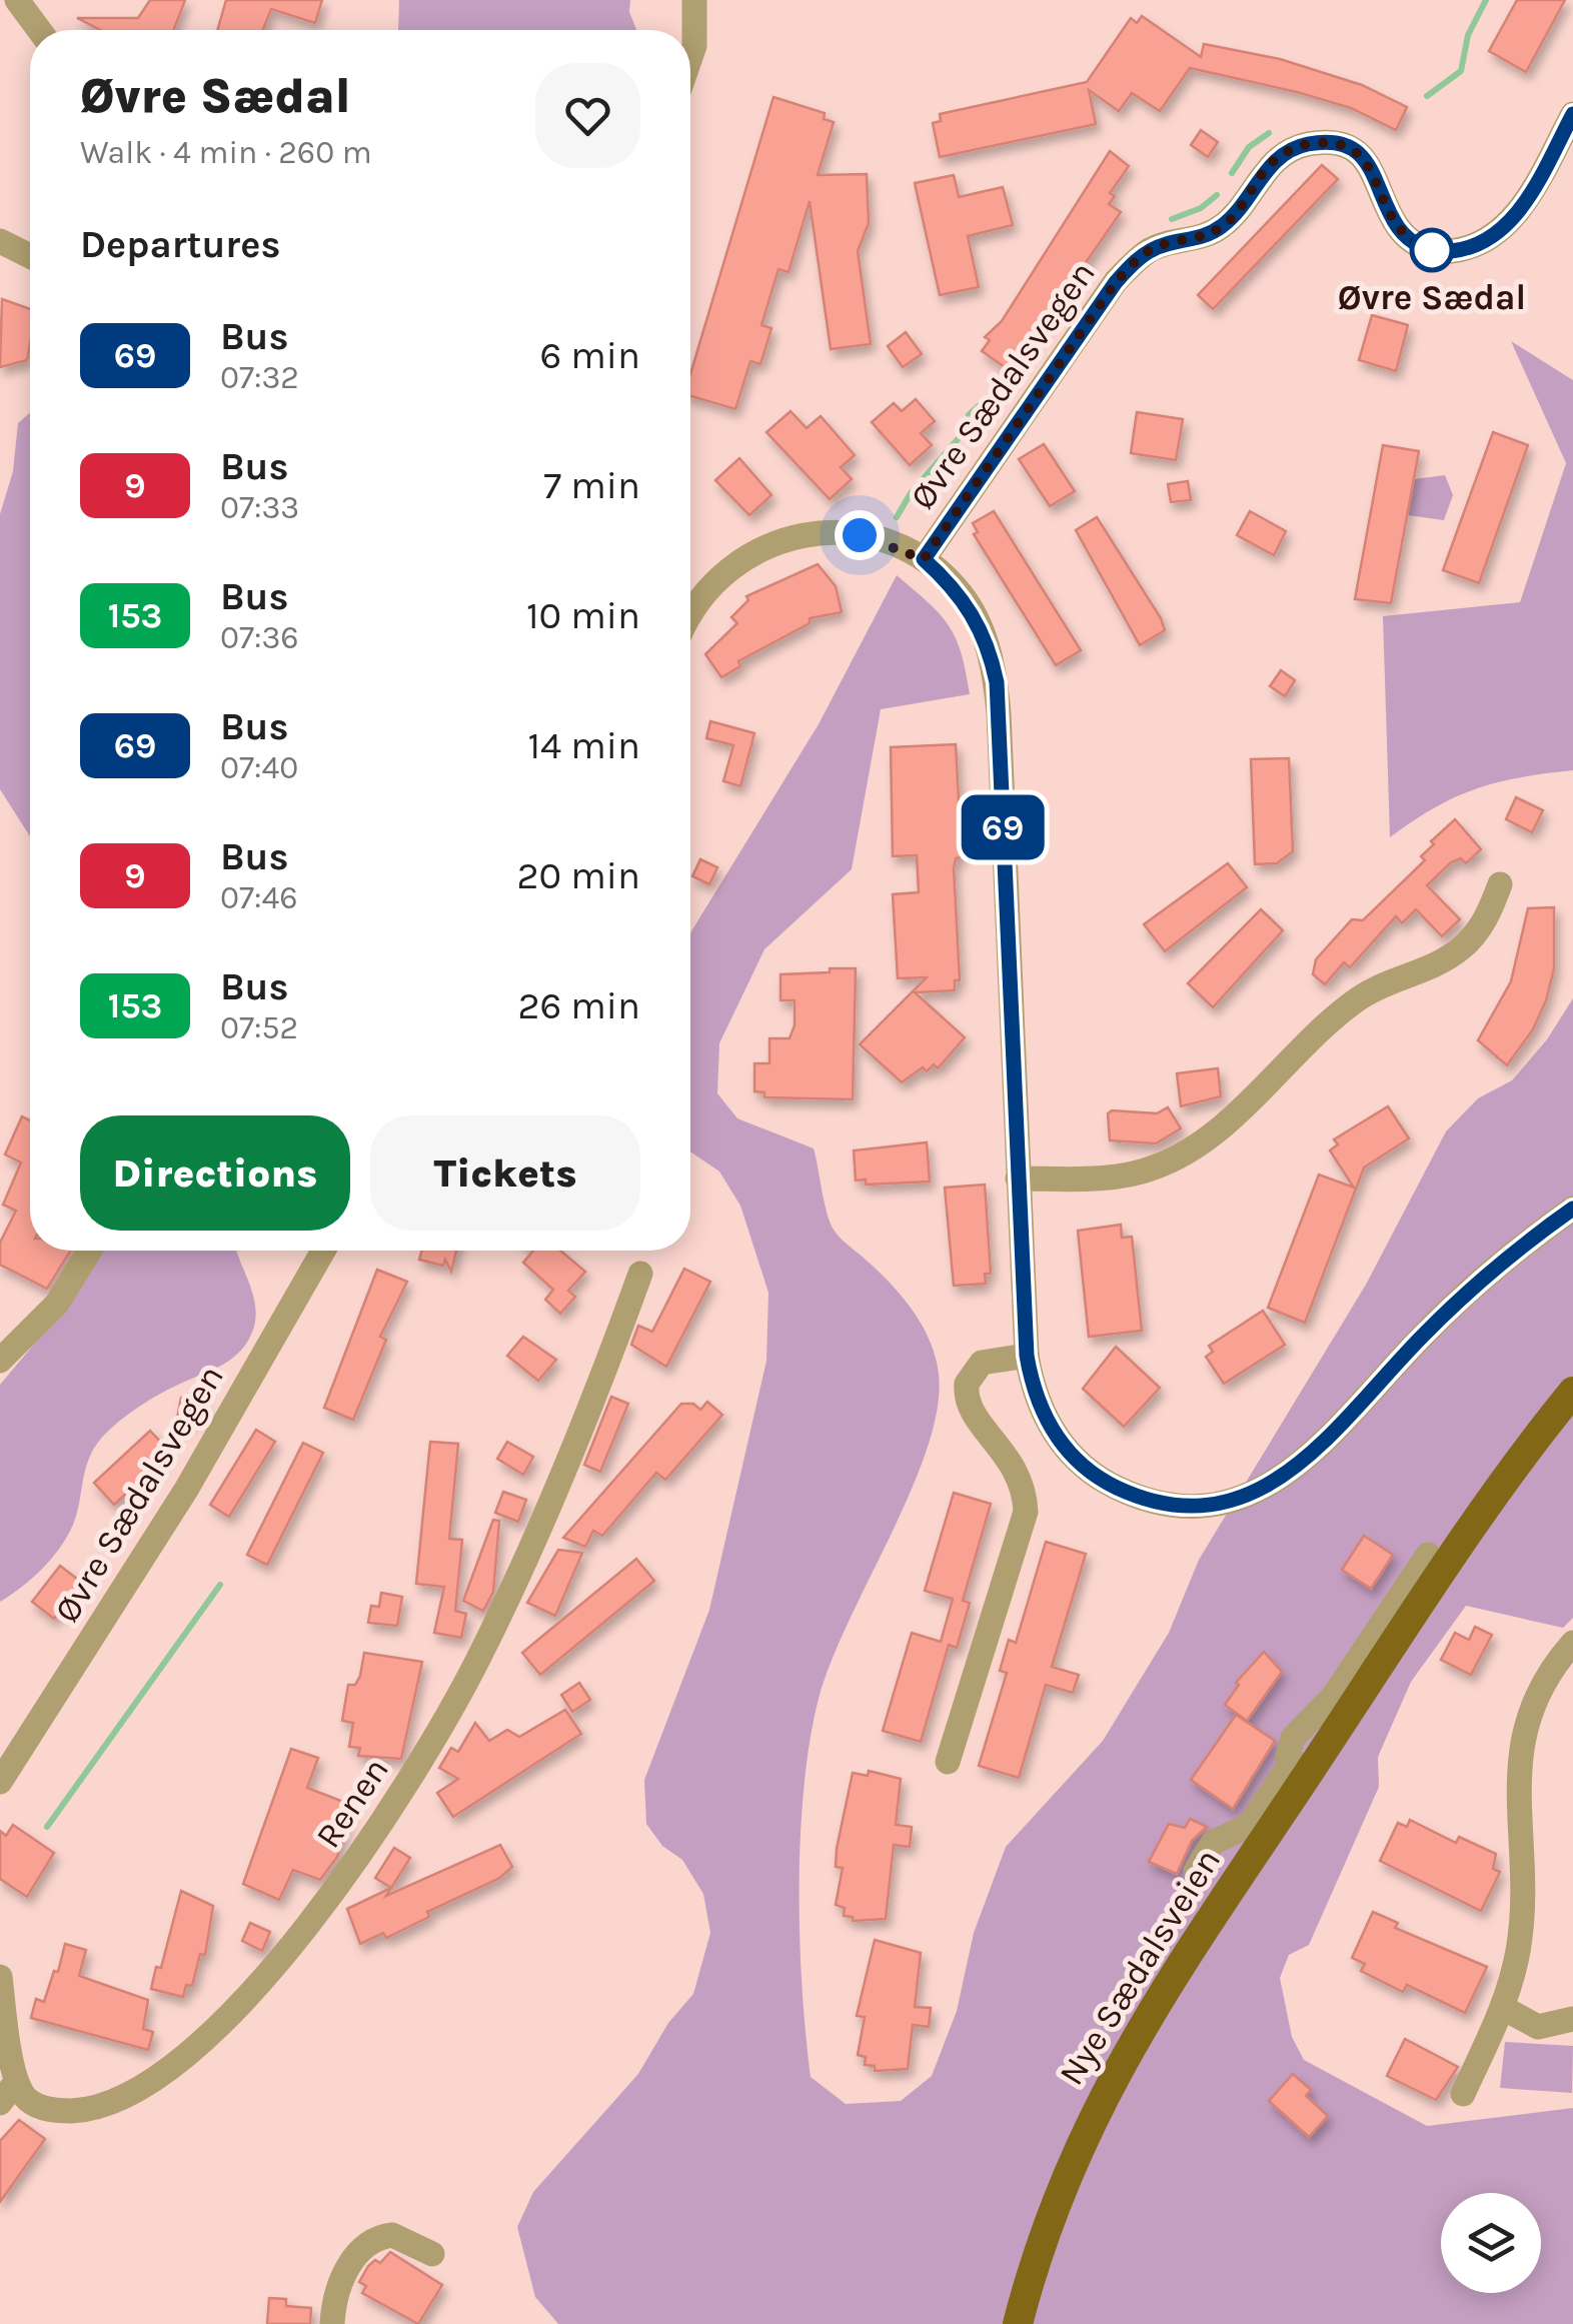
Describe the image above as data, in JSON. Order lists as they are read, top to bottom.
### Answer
{
  "streets": {
    "main road": ["Nye Sædalsveien"],
    "street": ["Øvre Sædalsvegen", "Renen"]
  },
  "places": ["Øvre Sædal"],
  "lines": ["bus line 69"],
  "page": {
    "on_map": "69",
    "heading": [
      ["Øvre Sædal", "Walk · 4 min · 260 m"],
      "Departures"
    ],
    "list": [
      {
        "mark": "69",
        "name": "Bus",
        "note": "07:32",
        "value": "6 min"
      },
      {
        "mark": "9",
        "name": "Bus",
        "note": "07:33",
        "value": "7 min"
      },
      {
        "mark": "153",
        "name": "Bus",
        "note": "07:36",
        "value": "10 min"
      },
      {
        "mark": "69",
        "name": "Bus",
        "note": "07:40",
        "value": "14 min"
      },
      {
        "mark": "9",
        "name": "Bus",
        "note": "07:46",
        "value": "20 min"
      },
      {
        "mark": "153",
        "name": "Bus",
        "note": "07:52",
        "value": "26 min"
      }
    ],
    "buttons": ["Directions", "Tickets"]
  }
}
